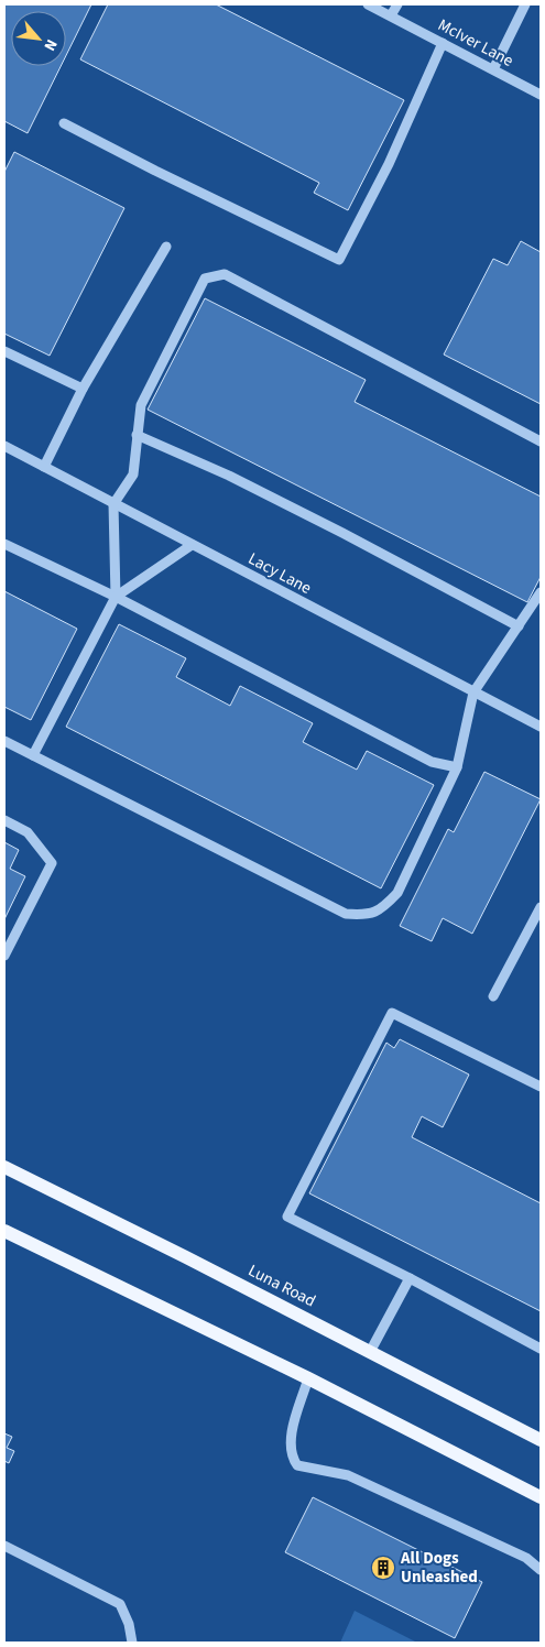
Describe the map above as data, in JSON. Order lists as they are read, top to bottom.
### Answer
{
  "streets": {
    "main road": ["Luna Road"],
    "street": ["McIver Lane", "Lacy Lane"]
  },
  "places": {
    "building": ["All Dogs Unleashed"]
  },
  "north": "bottom right"
}
